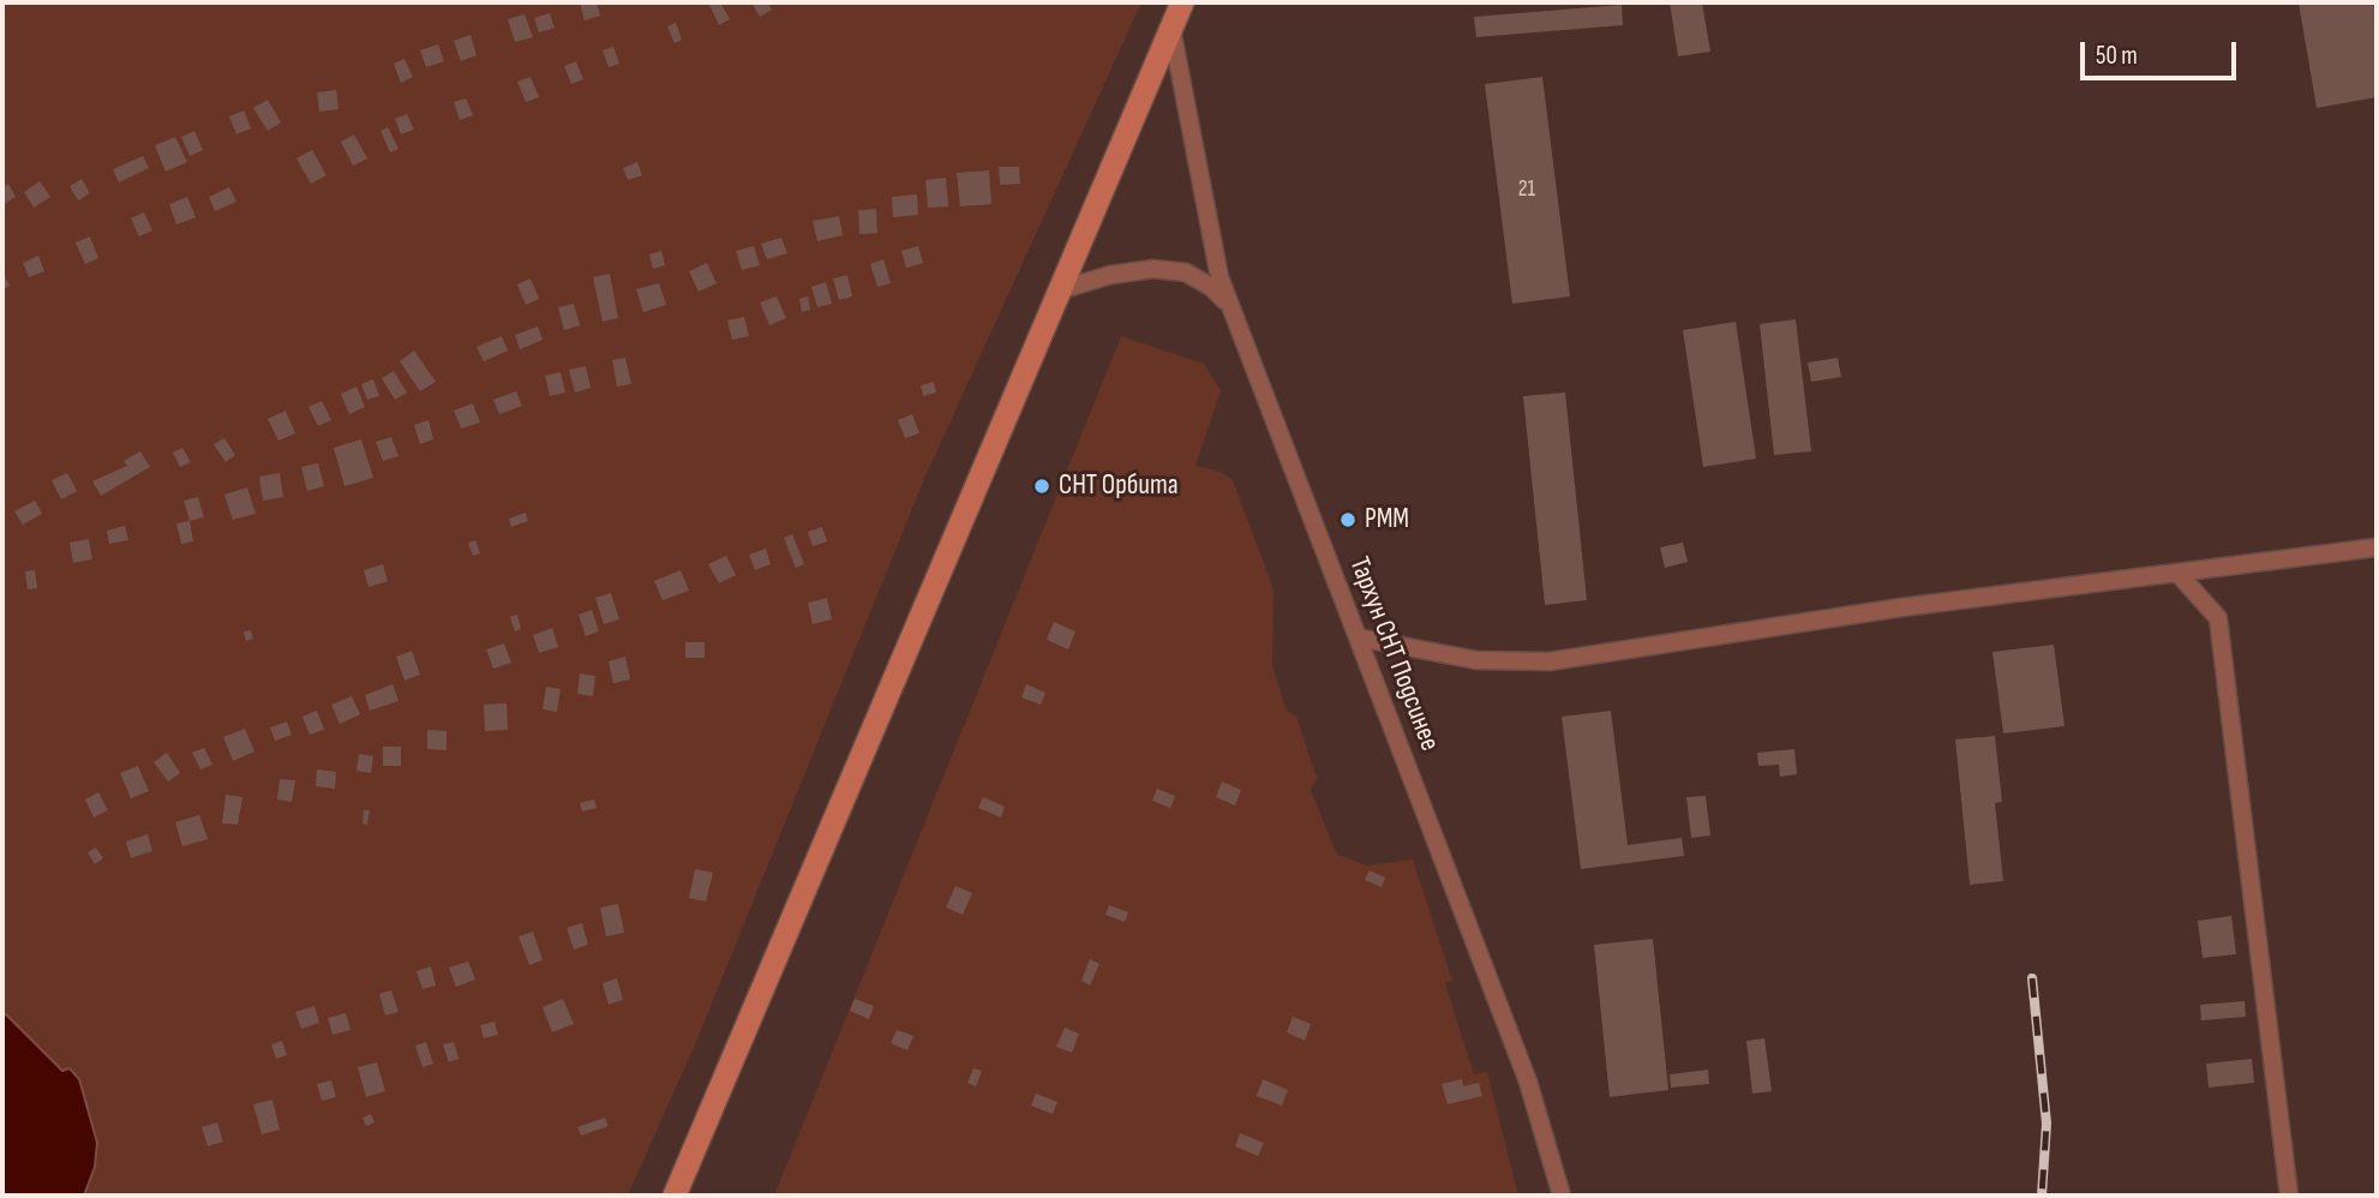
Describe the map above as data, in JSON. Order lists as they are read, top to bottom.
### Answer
{
  "streets": {
    "street": ["Тархун СНТ Подсинее"]
  },
  "places": ["СНТ Орбита", "РММ"],
  "house_numbers": ["21"],
  "scale_bar": "50 m"
}
